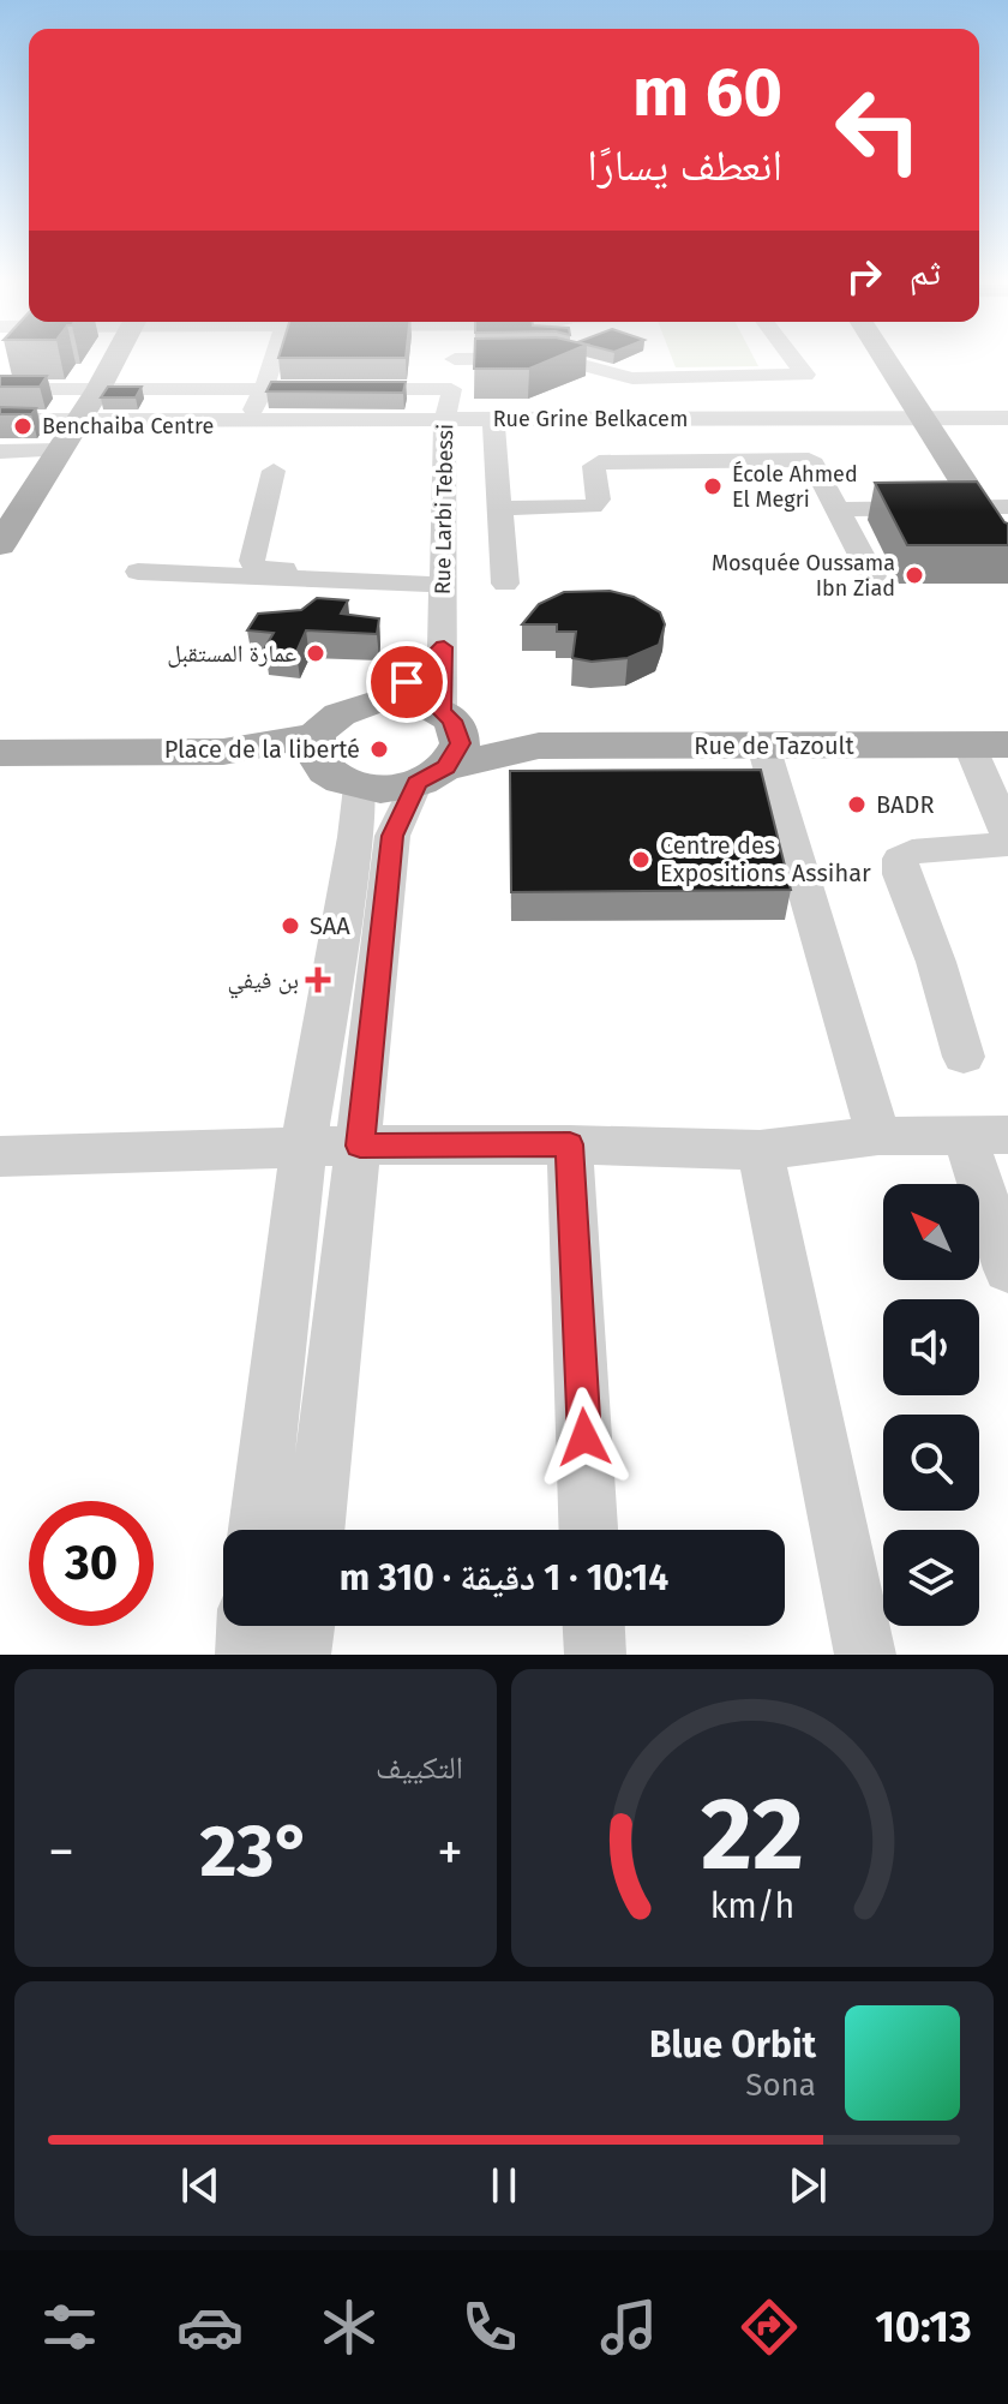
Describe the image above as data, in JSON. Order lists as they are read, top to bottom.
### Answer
{
  "streets": {
    "main road": ["Rue de Tazoult"],
    "street": ["Rue Grine Belkacem", "Rue Larbi Tebessi"]
  },
  "crossings": [
    ["Rue Grine Belkacem", "Rue Larbi Tebessi"],
    ["Rue Larbi Tebessi", "Rue de Tazoult"]
  ],
  "places": {
    "other": [
      "Benchaiba Centre",
      "École Ahmed El Megri",
      "Mosquée Oussama Ibn Ziad",
      "عمارة المستقبل",
      "Place de la liberté",
      "BADR",
      "Centre des Expositions Assihar",
      "SAA"
    ],
    "health": ["بن فيفي"]
  },
  "north": "top left",
  "page": {
    "turn": ["60 m", "انعطف يسارًا"],
    "then": "ثم",
    "limit": "30",
    "trip": "10:14 · 1 دقيقة · 310 m",
    "tile": "التكييف",
    "heat": ["−", "23°", "+"],
    "song": ["Blue Orbit", "Sona"],
    "tabs": "10:13",
    "gauge": ["22", "km/h"]
  }
}
